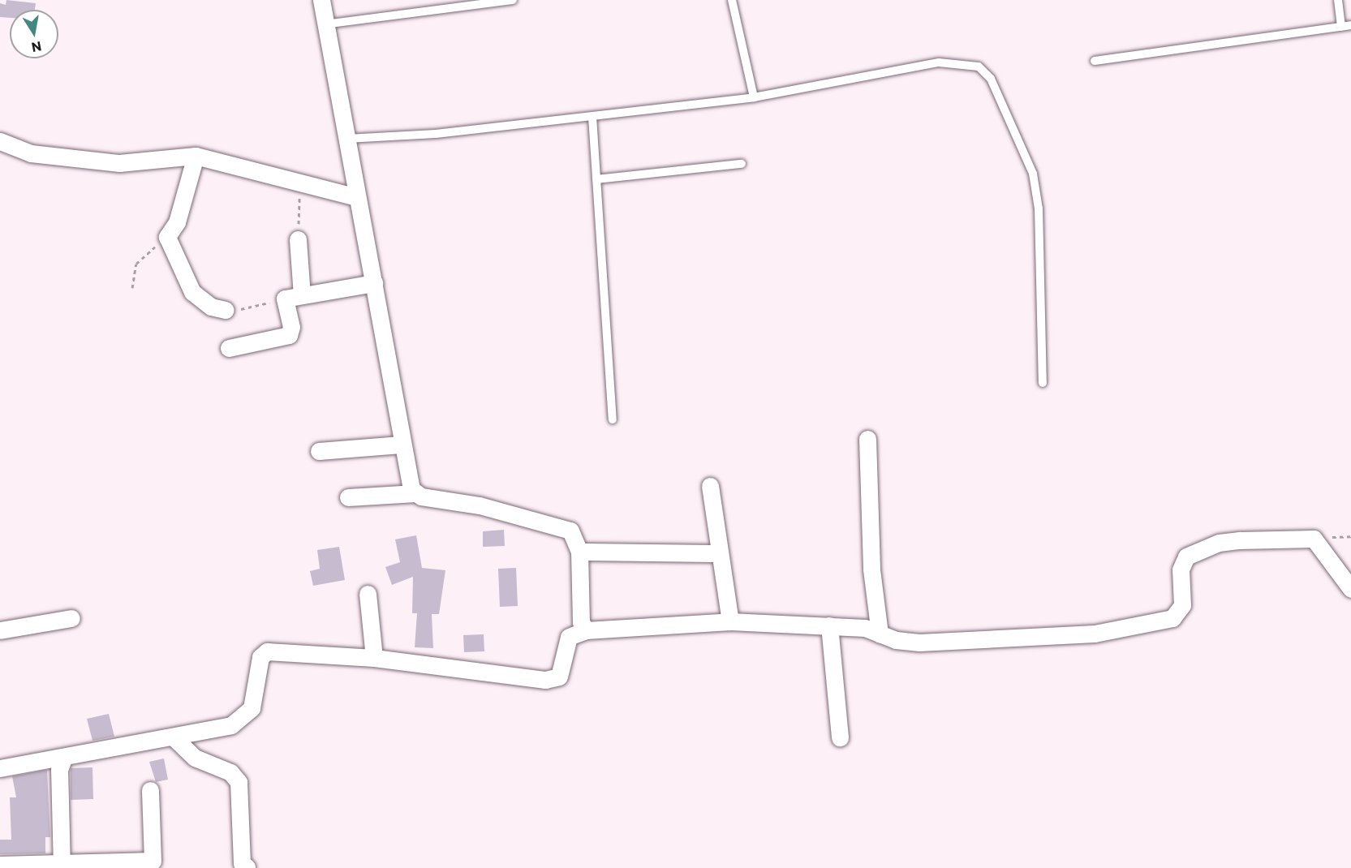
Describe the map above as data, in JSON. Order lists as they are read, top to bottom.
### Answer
{
  "north": "bottom"
}
